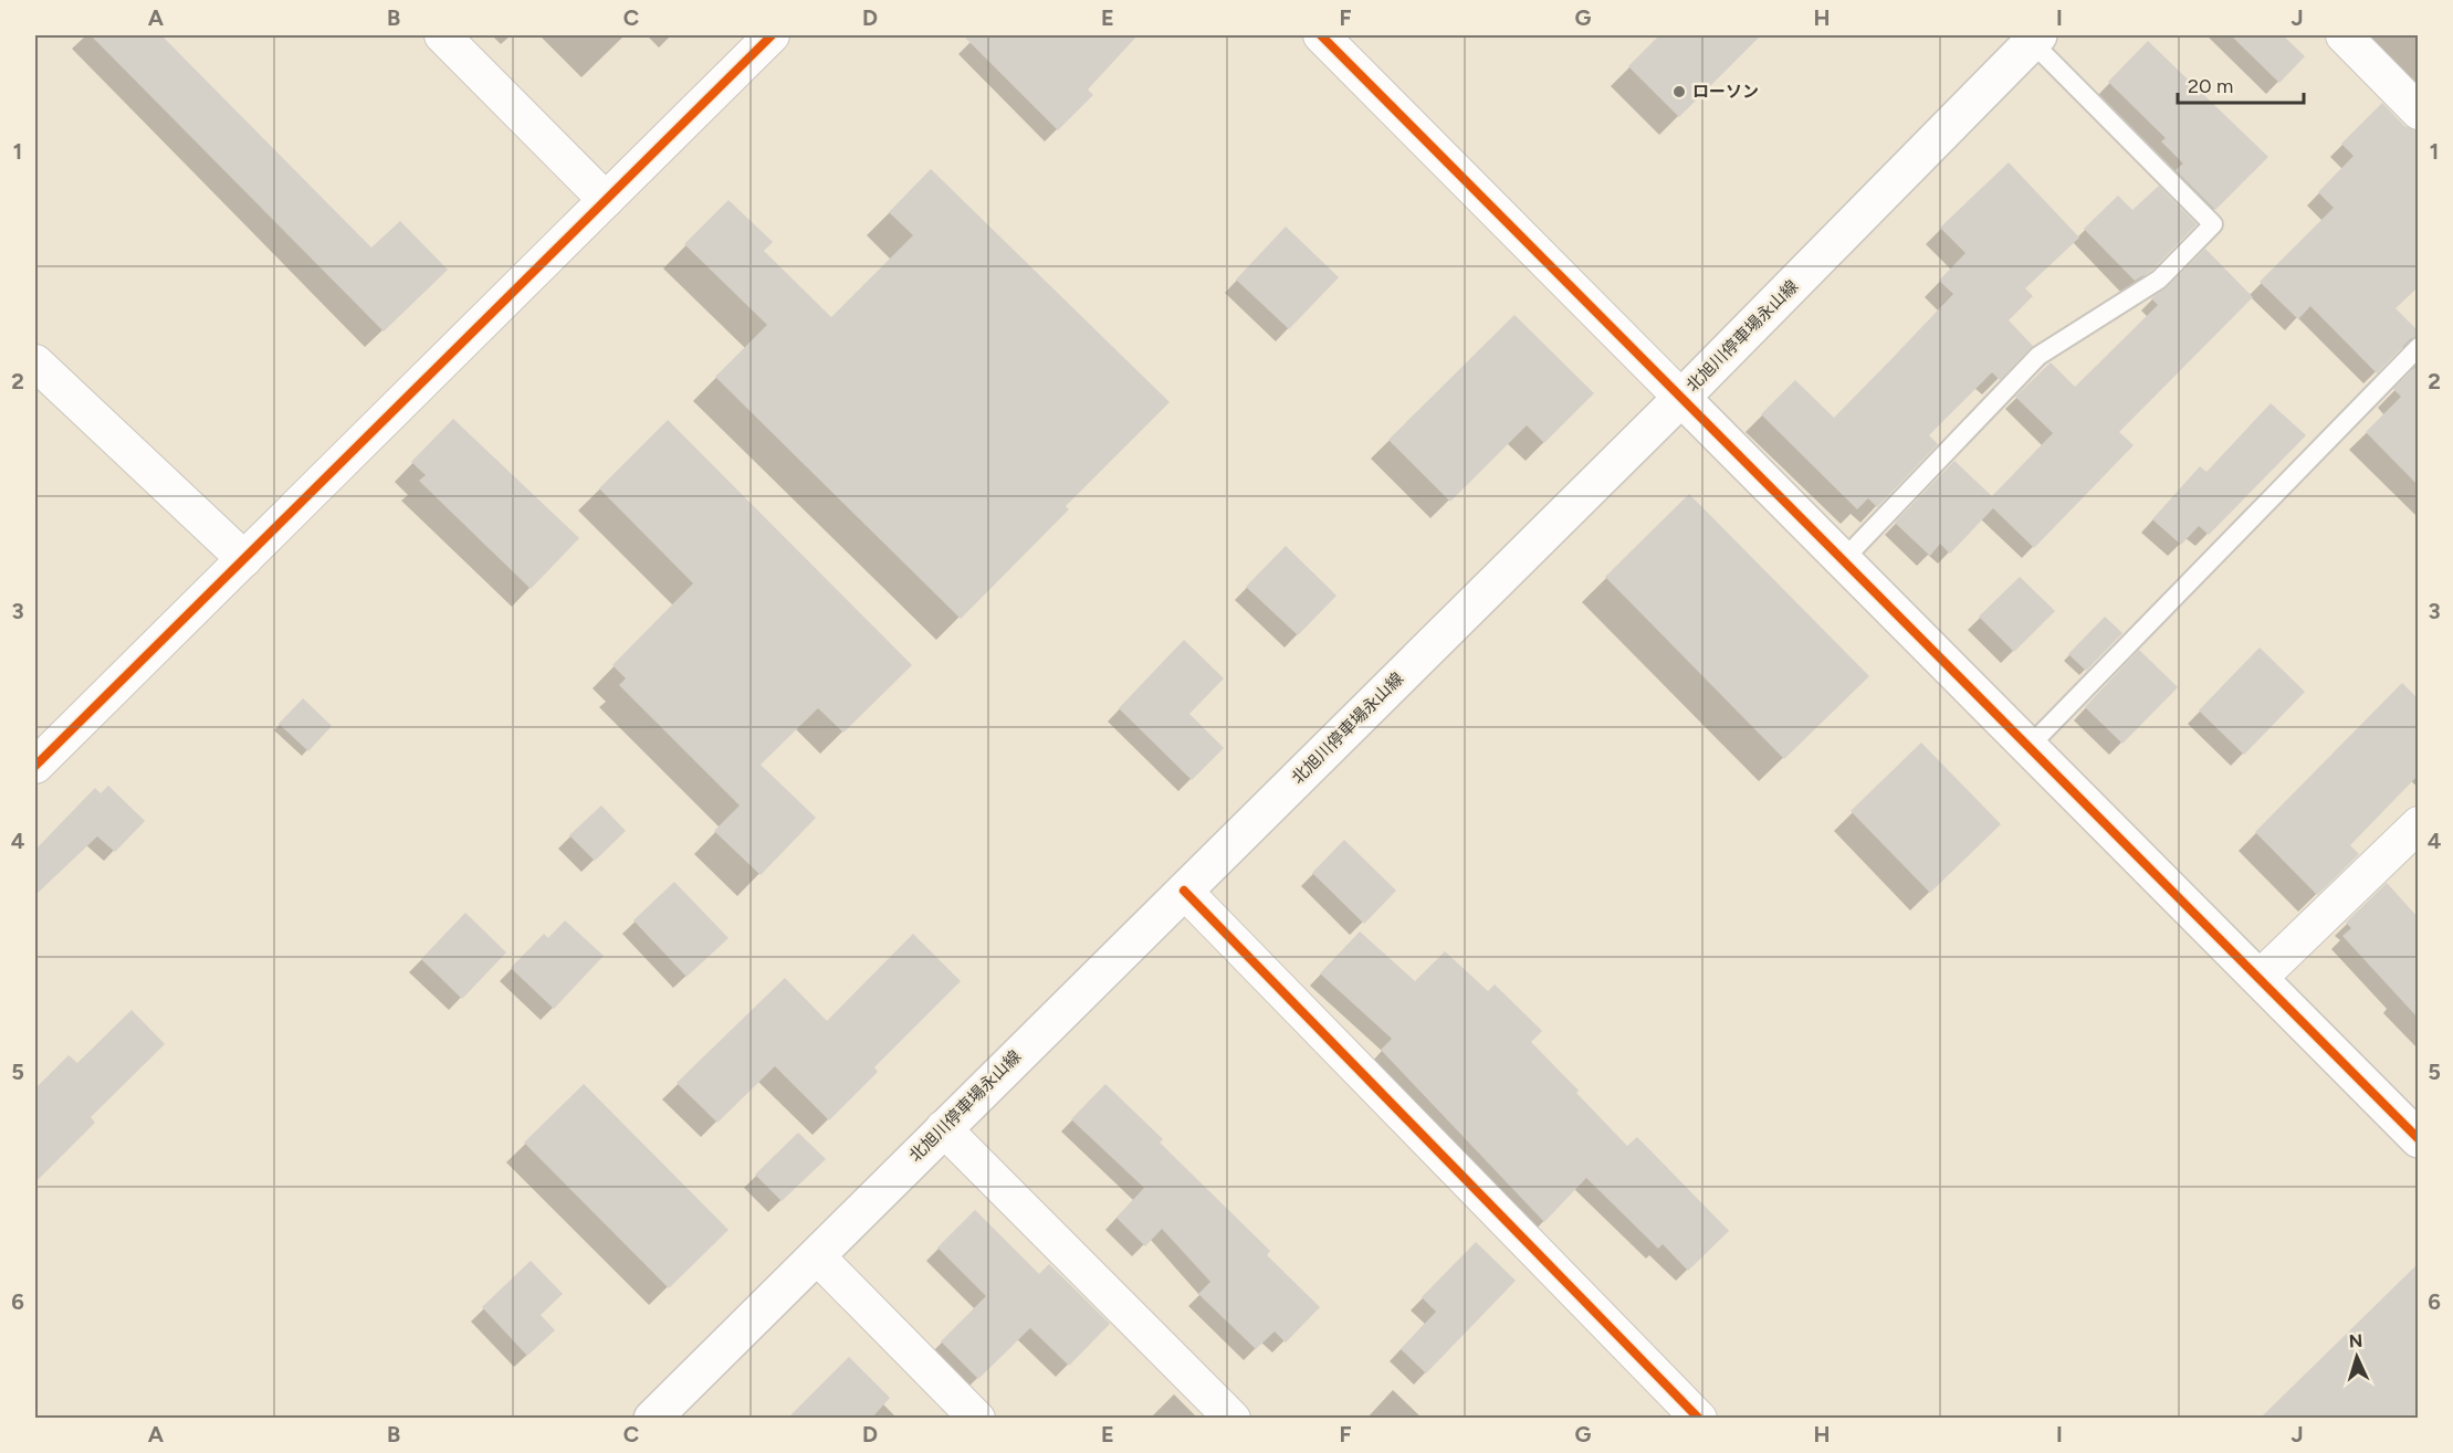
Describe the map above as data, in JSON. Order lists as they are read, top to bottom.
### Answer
{
  "streets": {
    "main road": ["北旭川停車場永山線"]
  },
  "places": ["ローソン"],
  "scale_bar": "20 m",
  "north": "top",
  "grid": {
    "columns": [
      "A",
      "B",
      "C",
      "D",
      "E",
      "F",
      "G",
      "H",
      "I",
      "J"
    ],
    "rows": [
      "1",
      "2",
      "3",
      "4",
      "5",
      "6"
    ]
  }
}
